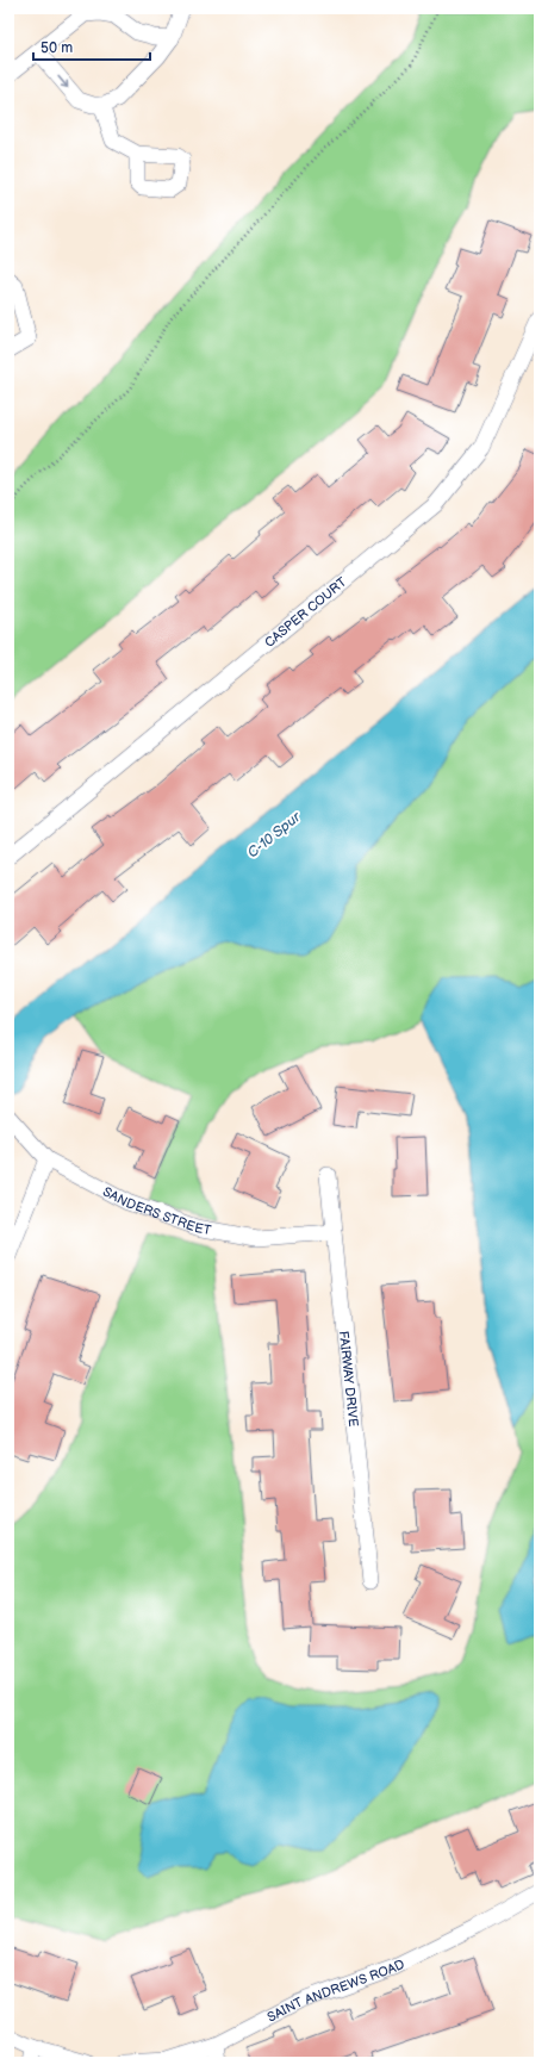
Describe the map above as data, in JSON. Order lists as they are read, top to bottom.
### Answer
{
  "streets": {
    "street": [
      "CASPER COURT",
      "SANDERS STREET",
      "FAIRWAY DRIVE",
      "SAINT ANDREWS ROAD"
    ]
  },
  "crossings": [
    ["SANDERS STREET", "FAIRWAY DRIVE"]
  ],
  "water": ["C-10 Spur"],
  "scale_bar": "50 m"
}
